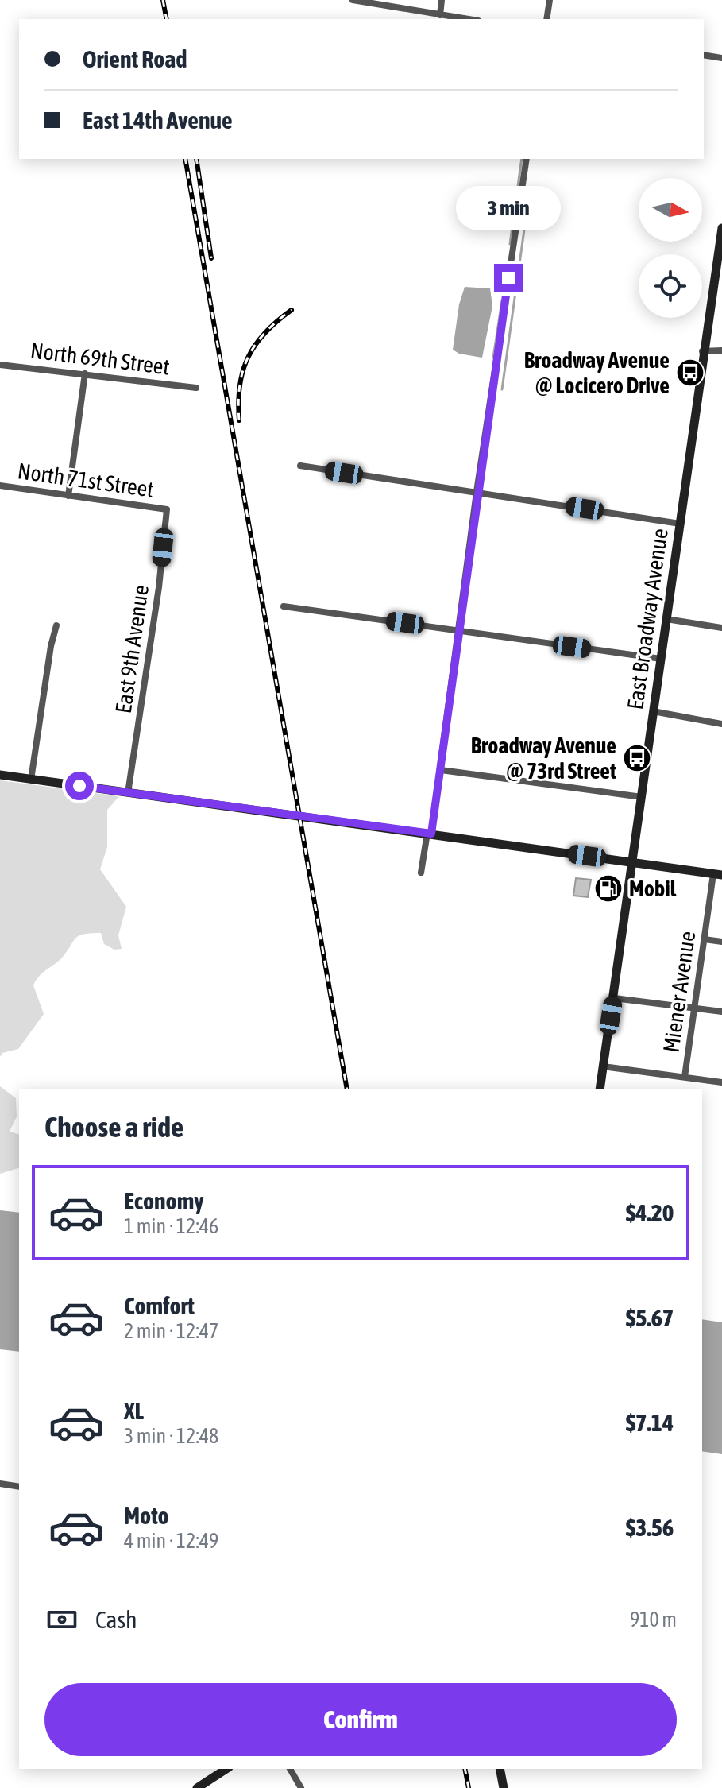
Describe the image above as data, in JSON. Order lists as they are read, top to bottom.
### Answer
{
  "streets": {
    "main road": ["East Broadway Avenue"],
    "street": [
      "North 69th Street",
      "North 71st Street",
      "East 9th Avenue",
      "Miener Avenue"
    ]
  },
  "crossings": [
    ["North 71st Street", "East 9th Avenue"]
  ],
  "places": {
    "bus stop": ["Broadway Avenue @ Locicero Drive", "Broadway Avenue @ 73rd Street"],
    "fuel station": ["Mobil"]
  },
  "north": "right",
  "page": {
    "banner": ["Orient Road", "East 14th Avenue"],
    "bubble": "3 min",
    "heading": "Choose a ride",
    "list": [
      {
        "name": "Economy",
        "note": "1 min · 12:46",
        "value": "$4.20"
      },
      {
        "name": "Comfort",
        "note": "2 min · 12:47",
        "value": "$5.67"
      },
      {
        "name": "XL",
        "note": "3 min · 12:48",
        "value": "$7.14"
      },
      {
        "name": "Moto",
        "note": "4 min · 12:49",
        "value": "$3.56"
      }
    ],
    "pay": ["Cash", "910 m"],
    "buttons": "Confirm"
  }
}
